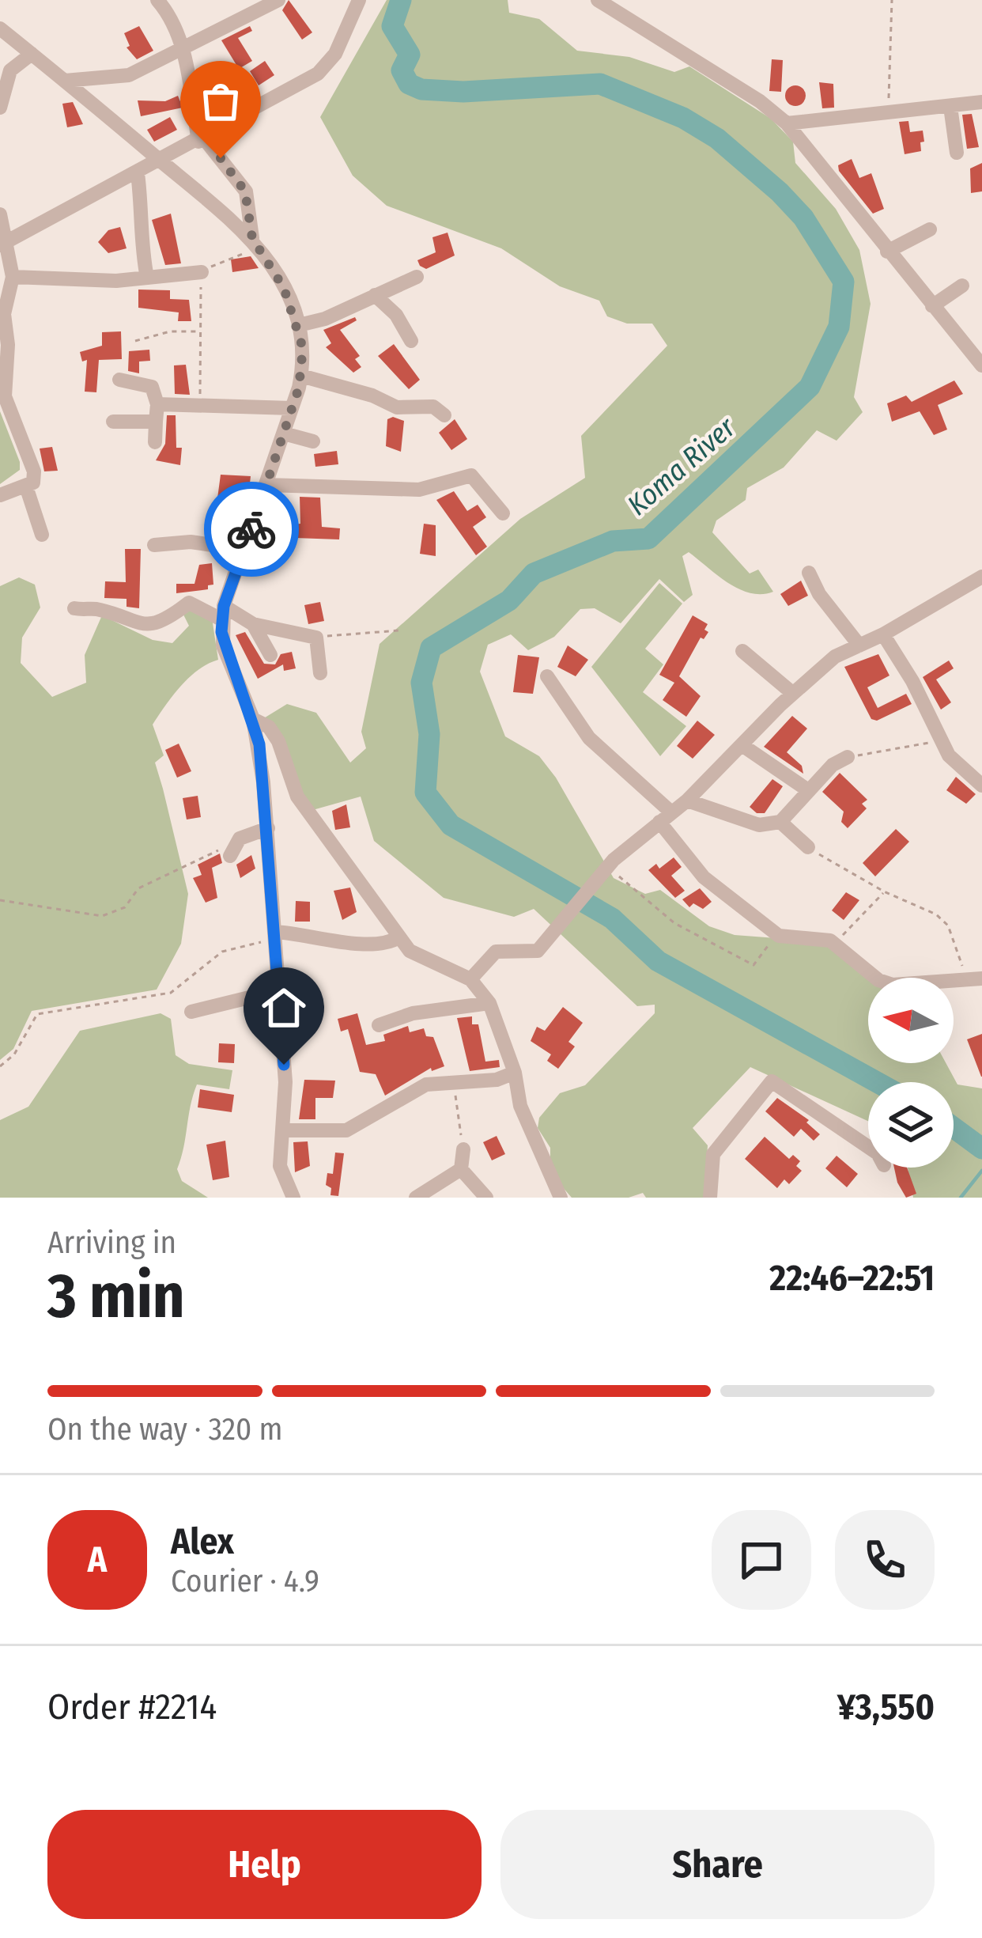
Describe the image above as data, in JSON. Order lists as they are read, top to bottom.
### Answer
{
  "water": ["Koma River"],
  "north": "left",
  "page": {
    "heading": ["3 min", "Arriving in", "22:46–22:51"],
    "panel": [
      "Alex",
      "Courier · 4.9",
      "Order #2214",
      "¥3,550"
    ],
    "bar": "On the way · 320 m",
    "round": "A",
    "buttons": ["Help", "Share"]
  }
}
